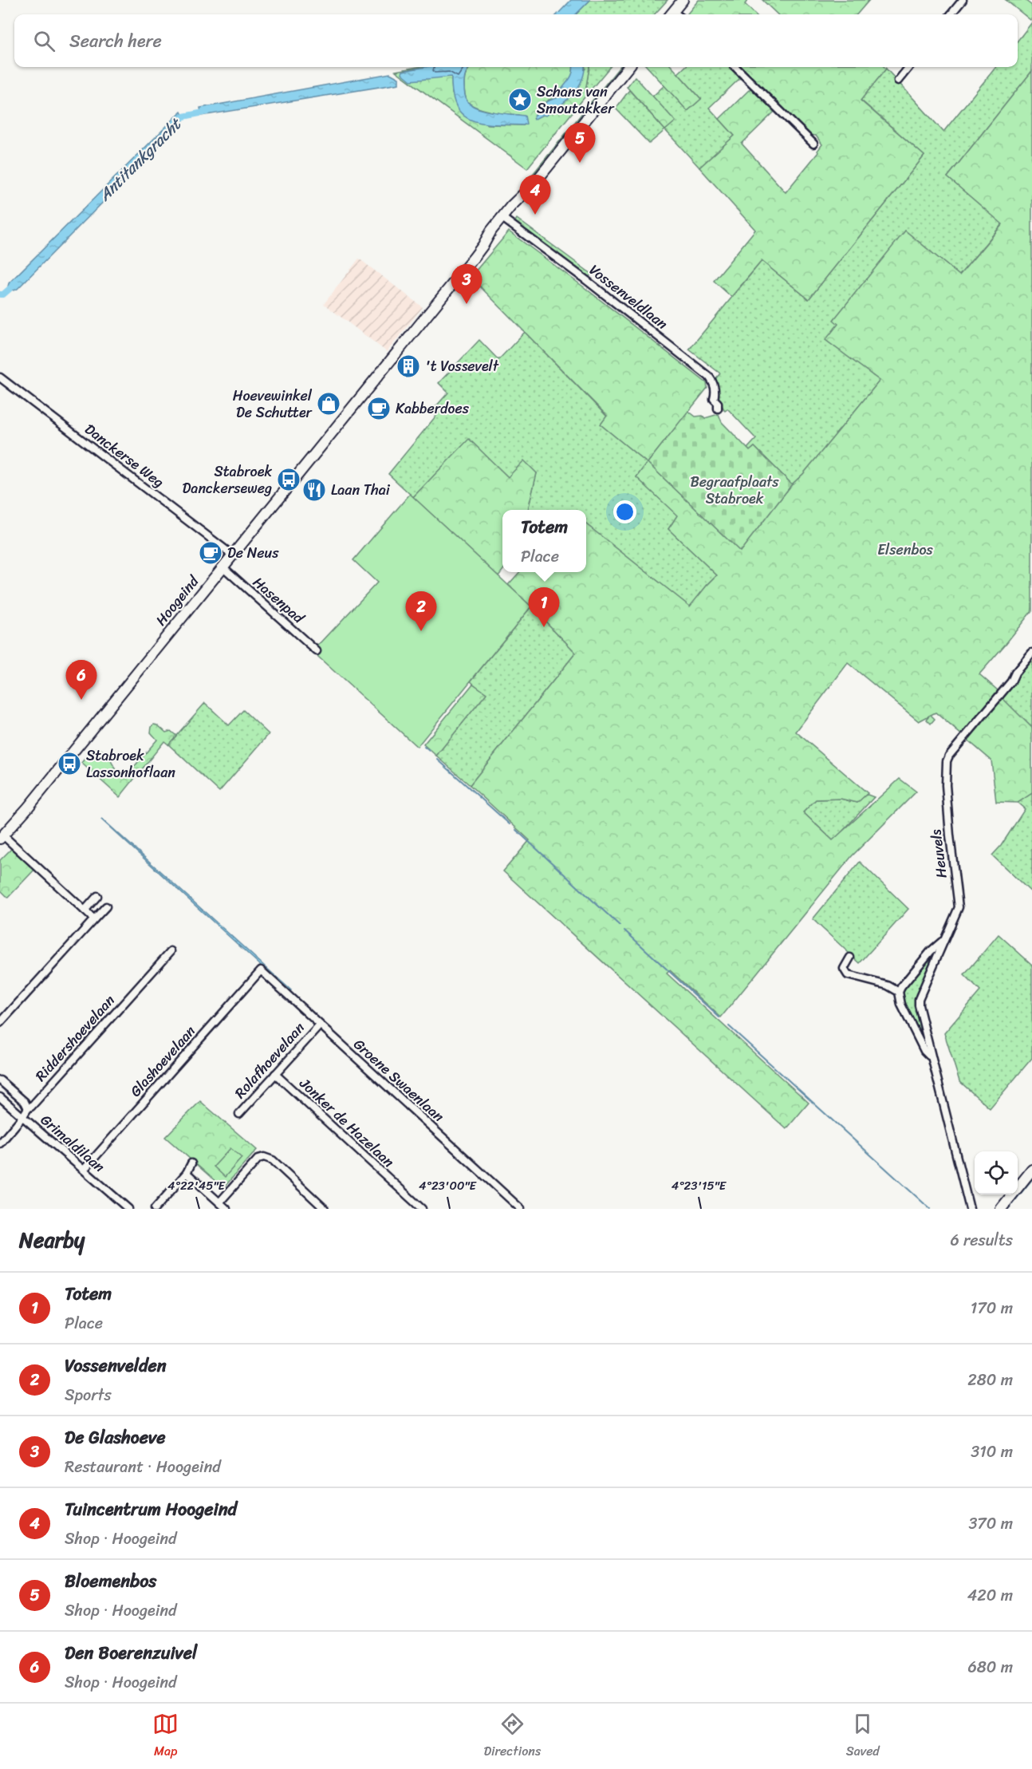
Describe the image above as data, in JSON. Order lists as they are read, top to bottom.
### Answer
{
  "streets": {
    "main road": ["Hoogeind"],
    "street": [
      "Vossenveldlaan",
      "Danckerse Weg",
      "Hasenpad",
      "Heuvels",
      "Riddershoevelaan",
      "Rolafhoevelaan",
      "Glashoevelaan",
      "Groene Swaenlaan",
      "Jonker de Hazelaan",
      "Grimaldilaan"
    ]
  },
  "crossings": [
    ["Vossenveldlaan", "Hoogeind"],
    ["Danckerse Weg", "Hoogeind"],
    ["Hasenpad", "Hoogeind"],
    ["Riddershoevelaan", "Grimaldilaan"],
    ["Rolafhoevelaan", "Groene Swaenlaan"],
    ["Rolafhoevelaan", "Jonker de Hazelaan"],
    ["Glashoevelaan", "Groene Swaenlaan"],
    ["Glashoevelaan", "Grimaldilaan"]
  ],
  "water": ["Antitankgracht"],
  "parks": ["Begraafplaats Stabroek", "Elsenbos"],
  "places": {
    "place": ["Schans van Smoutakker"],
    "building": ["'t Vossevelt"],
    "shop": ["Hoevewinkel De Schutter"],
    "cafe": ["Kabberdoes", "De Neus"],
    "bus stop": ["Stabroek Danckerseweg", "Stabroek Lassonhoflaan"],
    "restaurant": ["Laan Thai"]
  },
  "page": {
    "search": "Search here",
    "pins": [
      "5",
      "4",
      "3",
      "1",
      "2",
      "6"
    ],
    "popup": ["Totem", "Place"],
    "heading": ["Nearby", "6 results"],
    "list": [
      {
        "mark": "1",
        "name": "Totem",
        "note": "Place",
        "value": "170 m"
      },
      {
        "mark": "2",
        "name": "Vossenvelden",
        "note": "Sports",
        "value": "280 m"
      },
      {
        "mark": "3",
        "name": "De Glashoeve",
        "note": "Restaurant · Hoogeind",
        "value": "310 m"
      },
      {
        "mark": "4",
        "name": "Tuincentrum Hoogeind",
        "note": "Shop · Hoogeind",
        "value": "370 m"
      },
      {
        "mark": "5",
        "name": "Bloemenbos",
        "note": "Shop · Hoogeind",
        "value": "420 m"
      },
      {
        "mark": "6",
        "name": "Den Boerenzuivel",
        "note": "Shop · Hoogeind",
        "value": "680 m"
      }
    ],
    "nav": ["Map", "Directions", "Saved"]
  },
  "coordinates": ["4°22'45\"E", "4°23'00\"E", "4°23'15\"E"]
}
